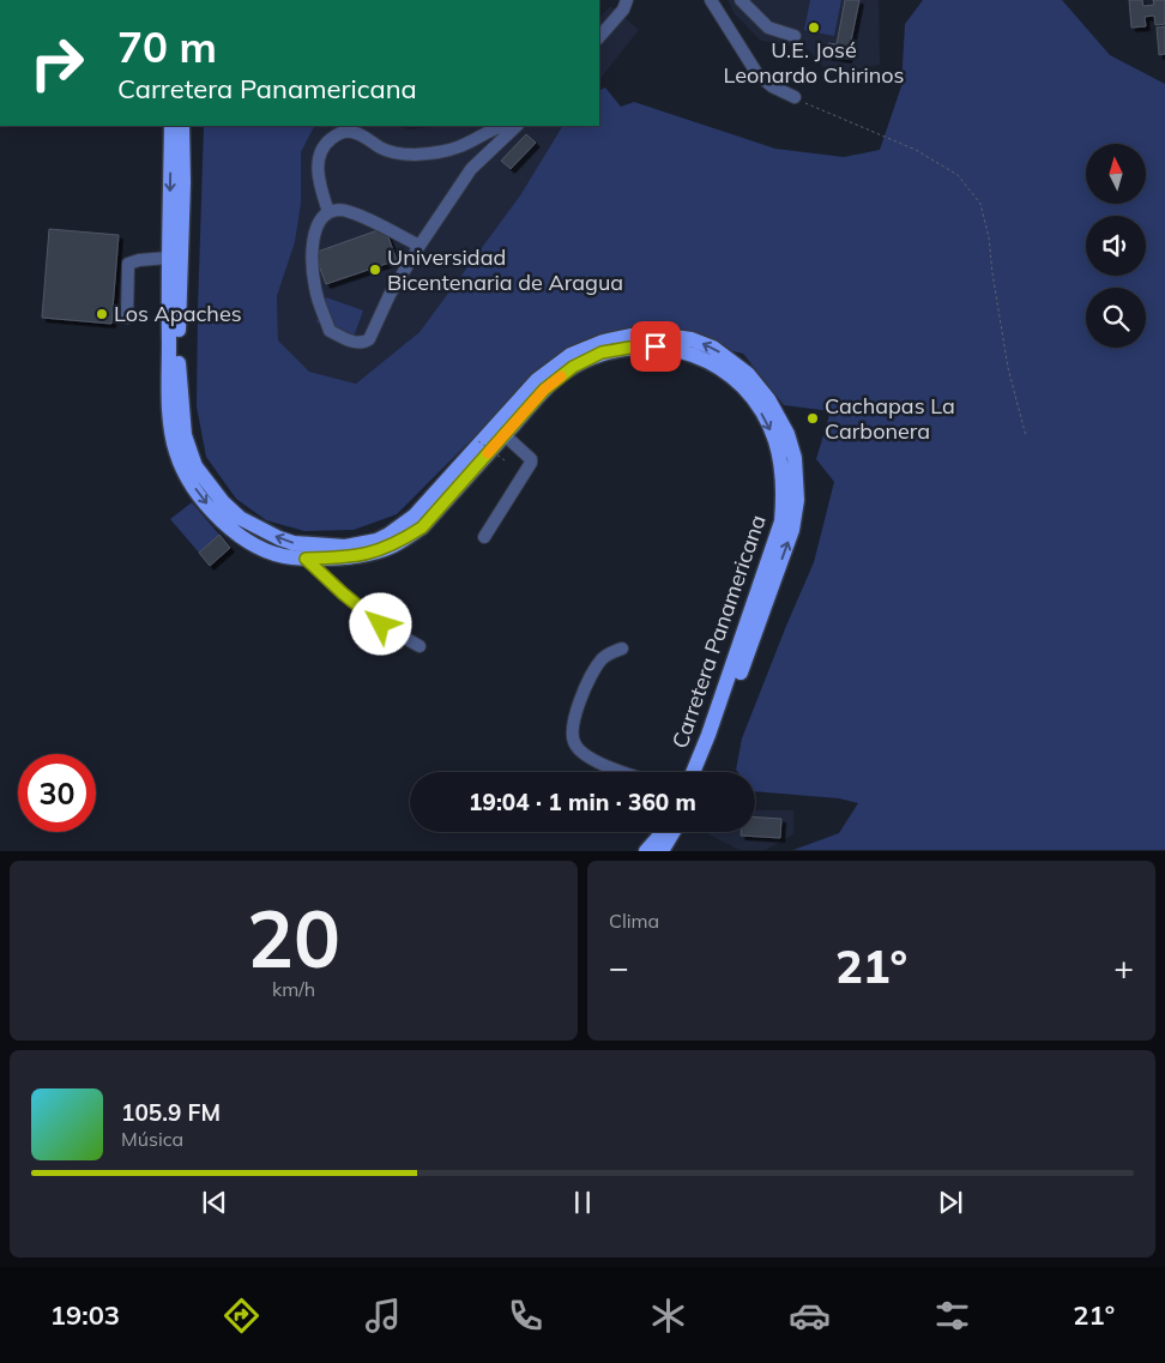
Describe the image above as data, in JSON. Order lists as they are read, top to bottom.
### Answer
{
  "streets": {
    "main road": ["Carretera Panamericana"]
  },
  "places": [
    "U.E. José Leonardo Chirinos",
    "Universidad Bicentenaria de Aragua",
    "Los Apaches",
    "Cachapas La Carbonera"
  ],
  "north": "top",
  "page": {
    "turn": ["70 m", "Carretera Panamericana"],
    "limit": "30",
    "trip": "19:04 · 1 min · 360 m",
    "tile": [
      ["20", "km/h"],
      "Clima"
    ],
    "heat": ["−", "21°", "+"],
    "song": ["105.9 FM", "Música"],
    "tabs": ["19:03", "21°"]
  }
}
